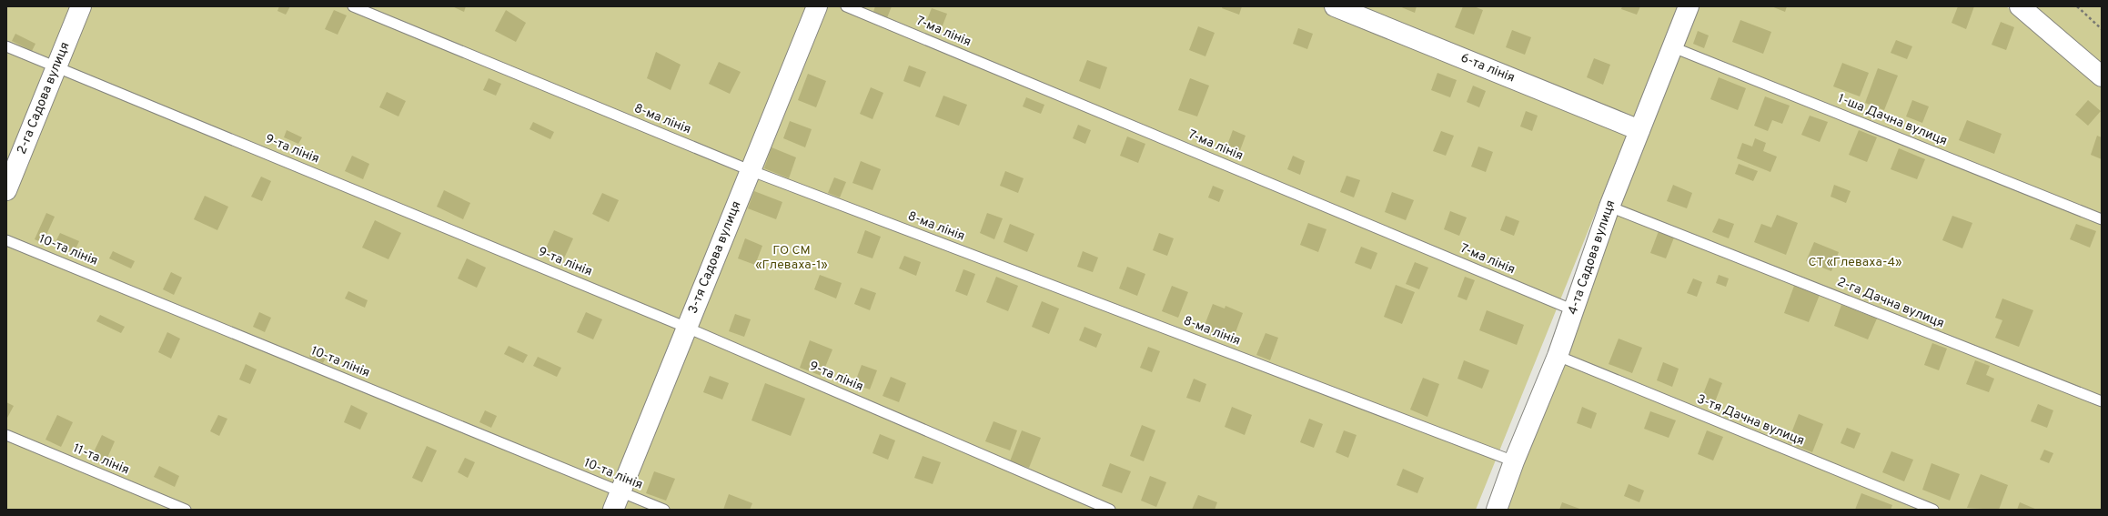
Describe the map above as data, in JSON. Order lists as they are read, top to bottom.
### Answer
{
  "streets": {
    "street": [
      "6-та лінія",
      "2-га Садова вулиця",
      "3-тя Садова вулиця",
      "4-та Садова вулиця"
    ],
    "lane": [
      "7-ма лінія",
      "8-ма лінія",
      "1-ша Дачна вулиця",
      "9-та лінія",
      "10-та лінія",
      "2-га Дачна вулиця",
      "3-тя Дачна вулиця",
      "11-та лінія"
    ]
  },
  "crossings": [
    ["7-ма лінія", "4-та Садова вулиця"],
    ["6-та лінія", "4-та Садова вулиця"],
    ["2-га Садова вулиця", "9-та лінія"],
    ["8-ма лінія", "3-тя Садова вулиця"],
    ["8-ма лінія", "4-та Садова вулиця"],
    ["1-ша Дачна вулиця", "4-та Садова вулиця"],
    ["9-та лінія", "3-тя Садова вулиця"],
    ["10-та лінія", "3-тя Садова вулиця"],
    ["4-та Садова вулиця", "2-га Дачна вулиця"],
    ["4-та Садова вулиця", "3-тя Дачна вулиця"]
  ],
  "parks": ["ГО СМ «Глеваха-1»", "СТ «Глеваха-4»"]
}
